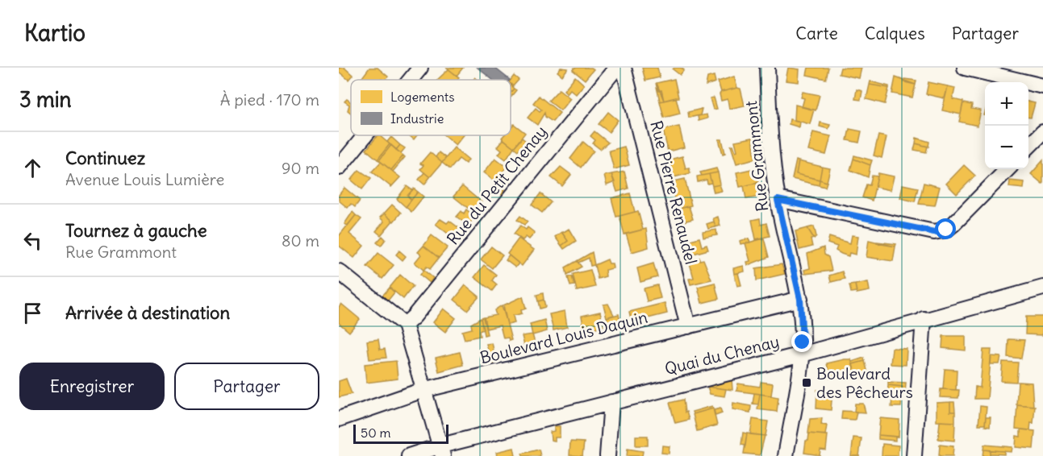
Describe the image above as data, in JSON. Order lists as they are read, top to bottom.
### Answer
{
  "streets": {
    "street": [
      "Rue Grammont",
      "Rue du Petit Chenay",
      "Rue Pierre Renaudel",
      "Boulevard Louis Daquin",
      "Quai du Chenay"
    ]
  },
  "crossings": [
    ["Rue Grammont", "Boulevard Louis Daquin"],
    ["Rue Grammont", "Quai du Chenay"],
    ["Rue Pierre Renaudel", "Boulevard Louis Daquin"]
  ],
  "places": {
    "transit": ["Boulevard des Pêcheurs"]
  },
  "legend": ["Logements", "Industrie"],
  "scale_bar": "50 m",
  "page": {
    "header": "Kartio",
    "nav": ["Carte", "Calques", "Partager"],
    "heading": ["3 min", "À pied · 170 m"],
    "map_buttons": ["+", "−"],
    "list": [
      ["Continuez", "Avenue Louis Lumière", "90 m"],
      ["Tournez à gauche", "Rue Grammont", "80 m"],
      "Arrivée à destination"
    ],
    "buttons": ["Enregistrer", "Partager"],
    "scale": "50 m"
  }
}
